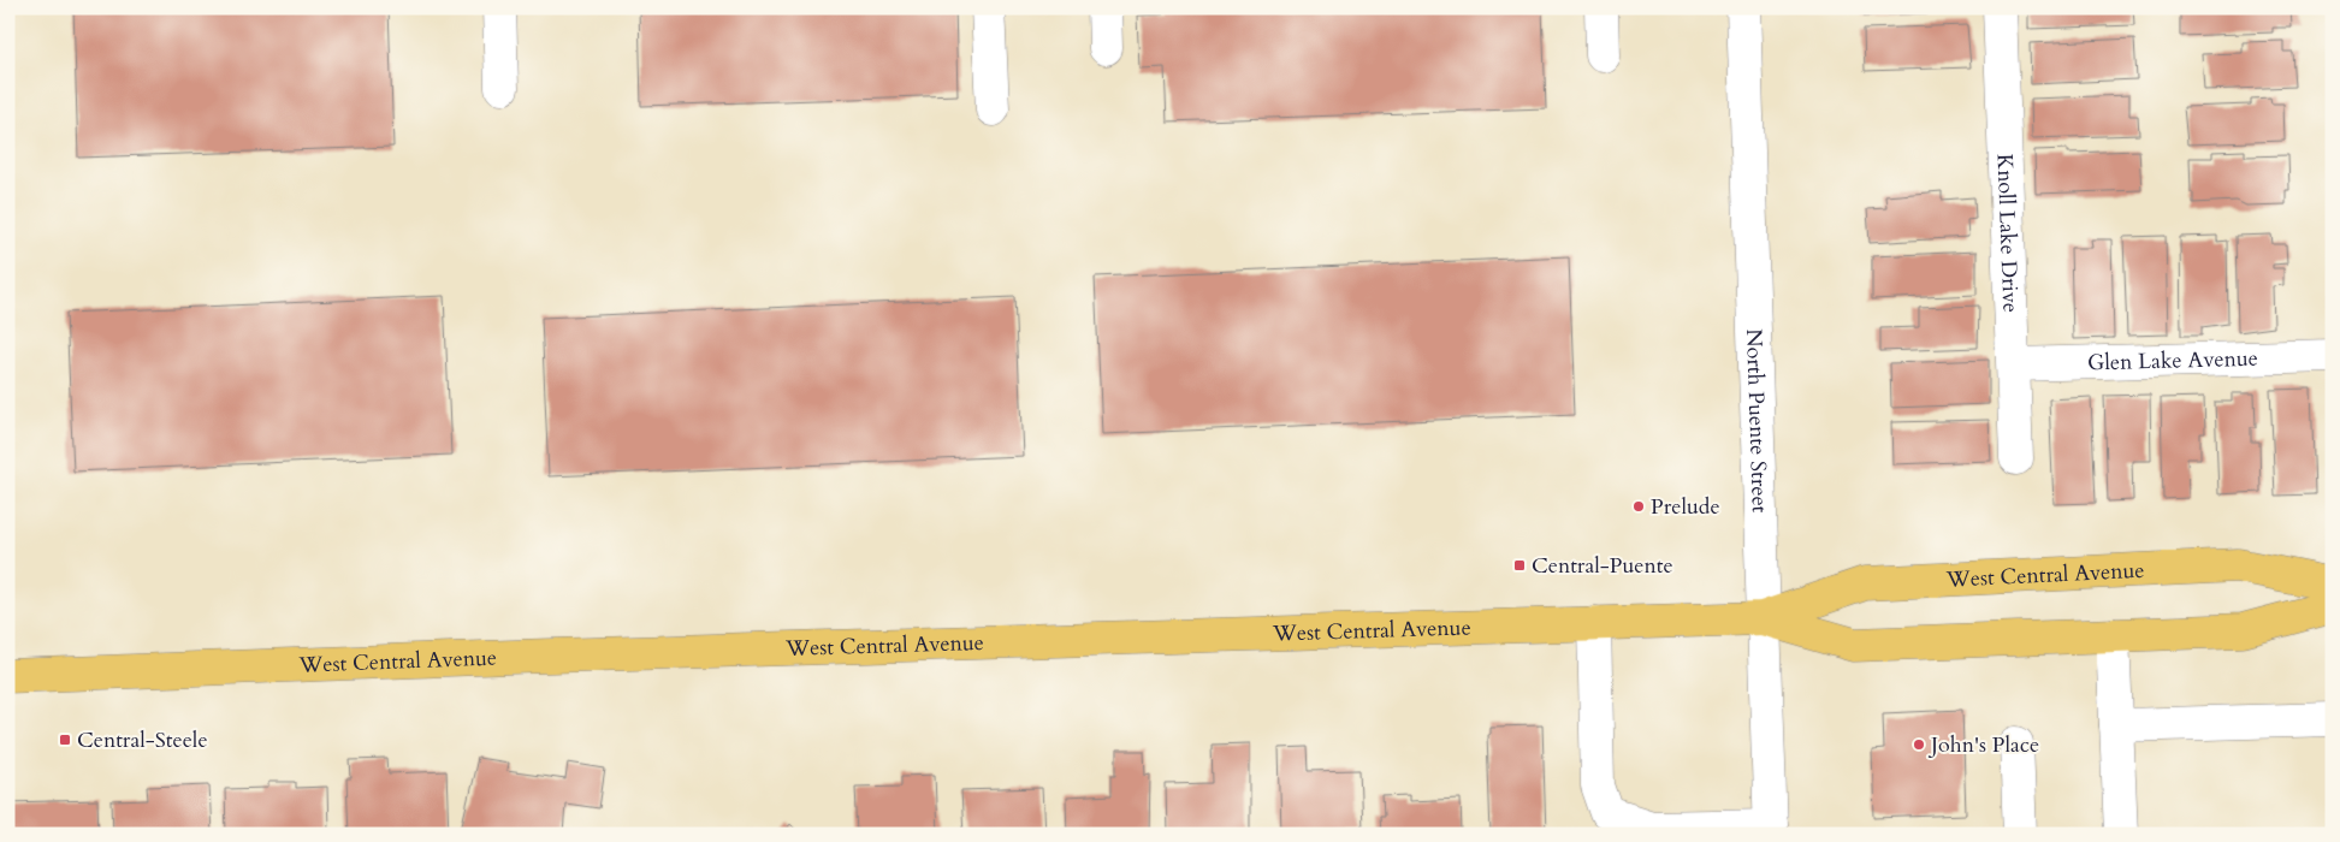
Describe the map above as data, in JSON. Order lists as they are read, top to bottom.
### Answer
{
  "streets": {
    "main road": ["West Central Avenue"],
    "street": ["Knoll Lake Drive", "Glen Lake Avenue", "North Puente Street"]
  },
  "crossings": [
    ["Knoll Lake Drive", "Glen Lake Avenue"],
    ["North Puente Street", "West Central Avenue"]
  ],
  "places": {
    "other": ["Prelude", "John's Place"],
    "transit": ["Central-Puente", "Central-Steele"]
  }
}
